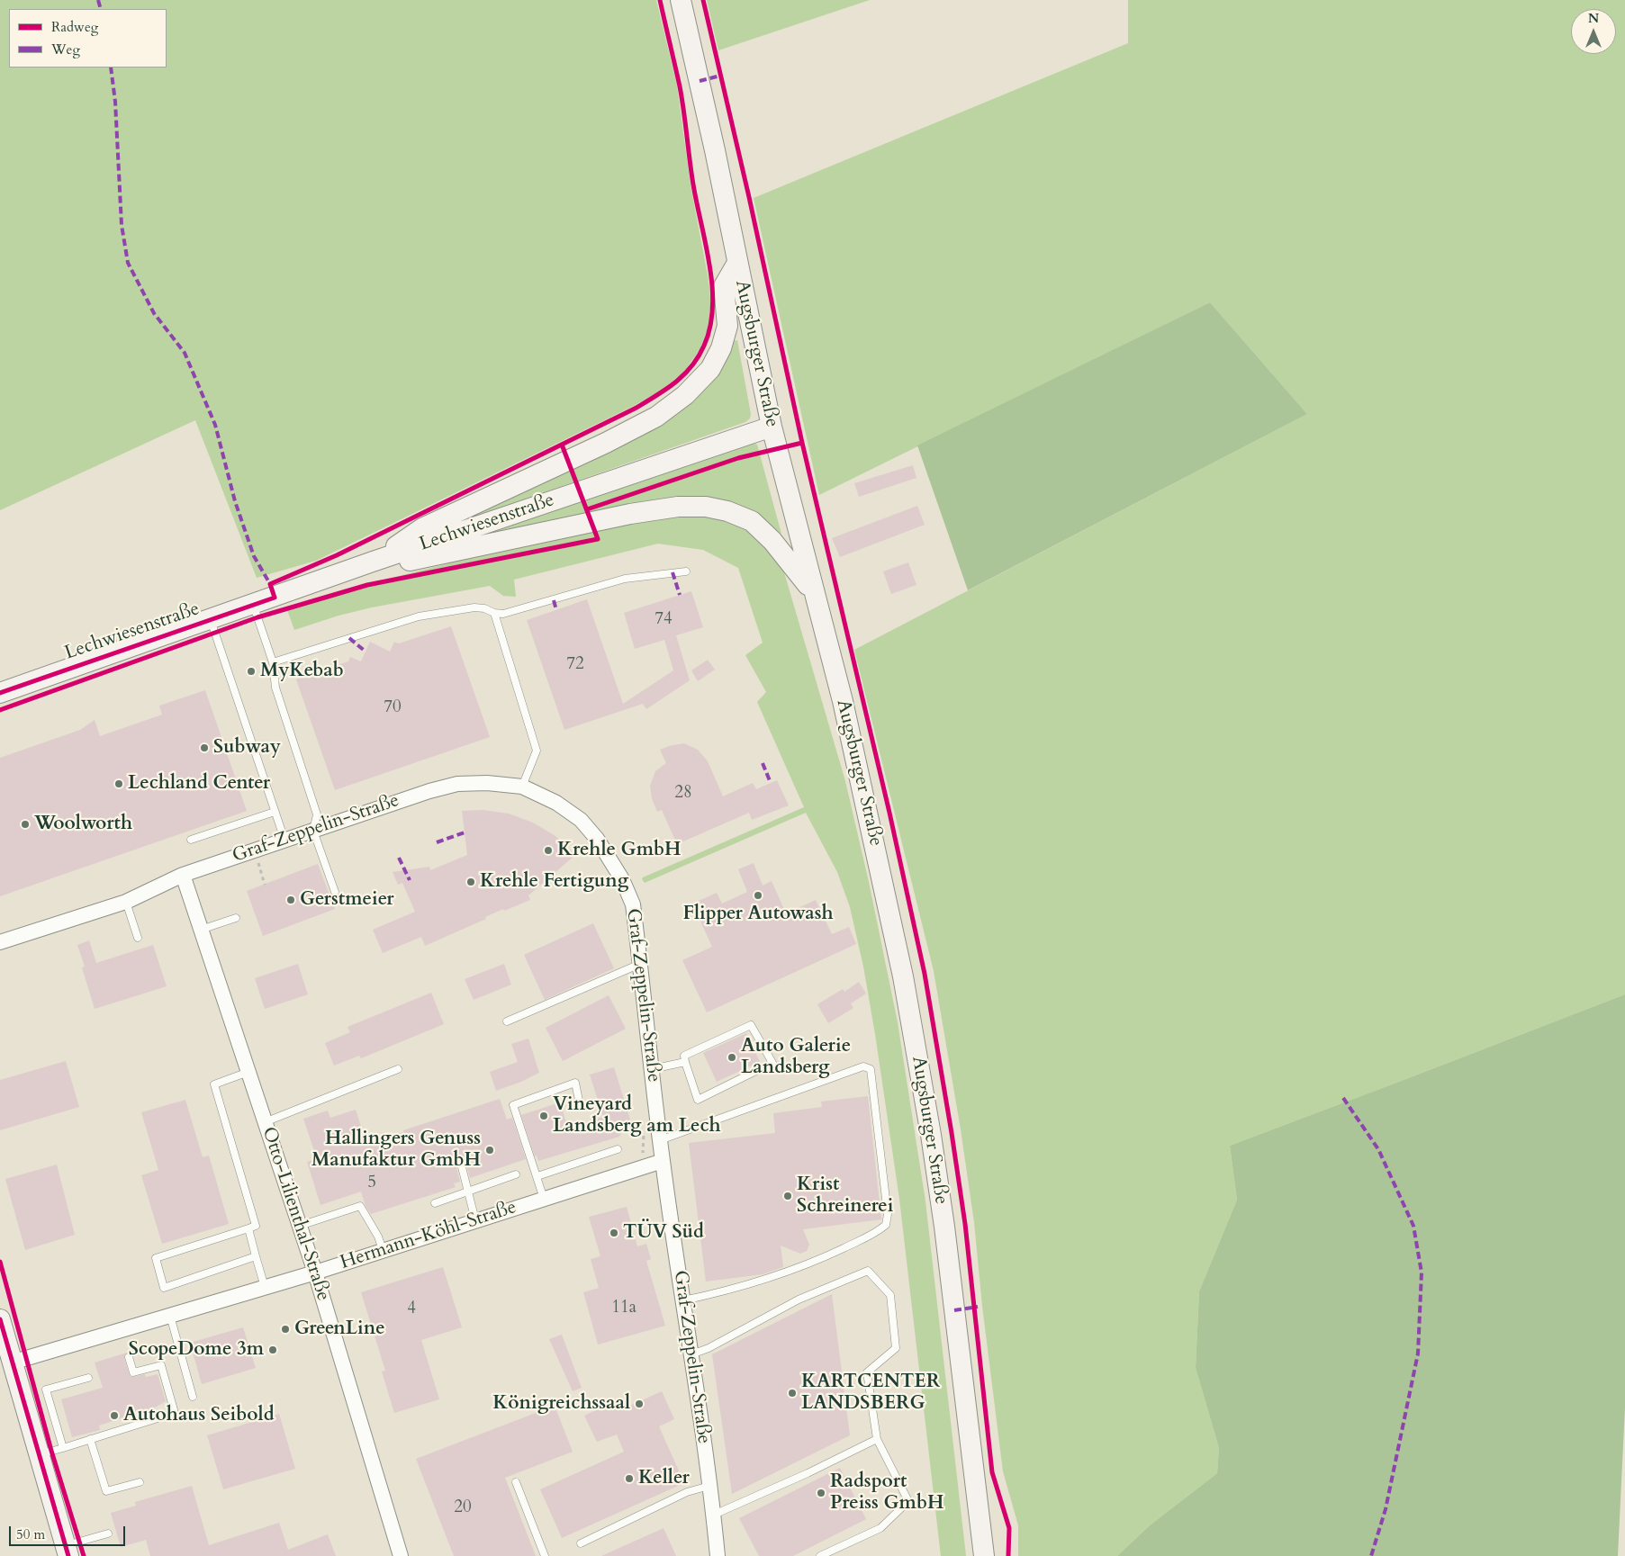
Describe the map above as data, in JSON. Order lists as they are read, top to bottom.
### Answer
{
  "streets": {
    "main road": ["Augsburger Straße", "Lechwiesenstraße"],
    "street": ["Graf-Zeppelin-Straße", "Otto-Lilienthal-Straße", "Hermann-Köhl-Straße"]
  },
  "crossings": [
    ["Augsburger Straße", "Lechwiesenstraße"],
    ["Graf-Zeppelin-Straße", "Otto-Lilienthal-Straße"],
    ["Graf-Zeppelin-Straße", "Hermann-Köhl-Straße"],
    ["Otto-Lilienthal-Straße", "Hermann-Köhl-Straße"]
  ],
  "places": [
    "MyKebab",
    "Subway",
    "Lechland Center",
    "Woolworth",
    "Krehle GmbH",
    "Krehle Fertigung",
    "Flipper Autowash",
    "Gerstmeier",
    "Auto Galerie Landsberg",
    "Vineyard Landsberg am Lech",
    "Hallingers Genuss Manufaktur GmbH",
    "Krist Schreinerei",
    "TÜV Süd",
    "GreenLine",
    "ScopeDome 3m",
    "KARTCENTER LANDSBERG",
    "Königreichssaal",
    "Autohaus Seibold",
    "Keller",
    "Radsport Preiss GmbH"
  ],
  "house_numbers": [
    "74",
    "72",
    "70",
    "28",
    "5",
    "11a",
    "4",
    "20"
  ],
  "legend": ["Radweg", "Weg"],
  "scale_bar": "50 m",
  "north": "top"
}
